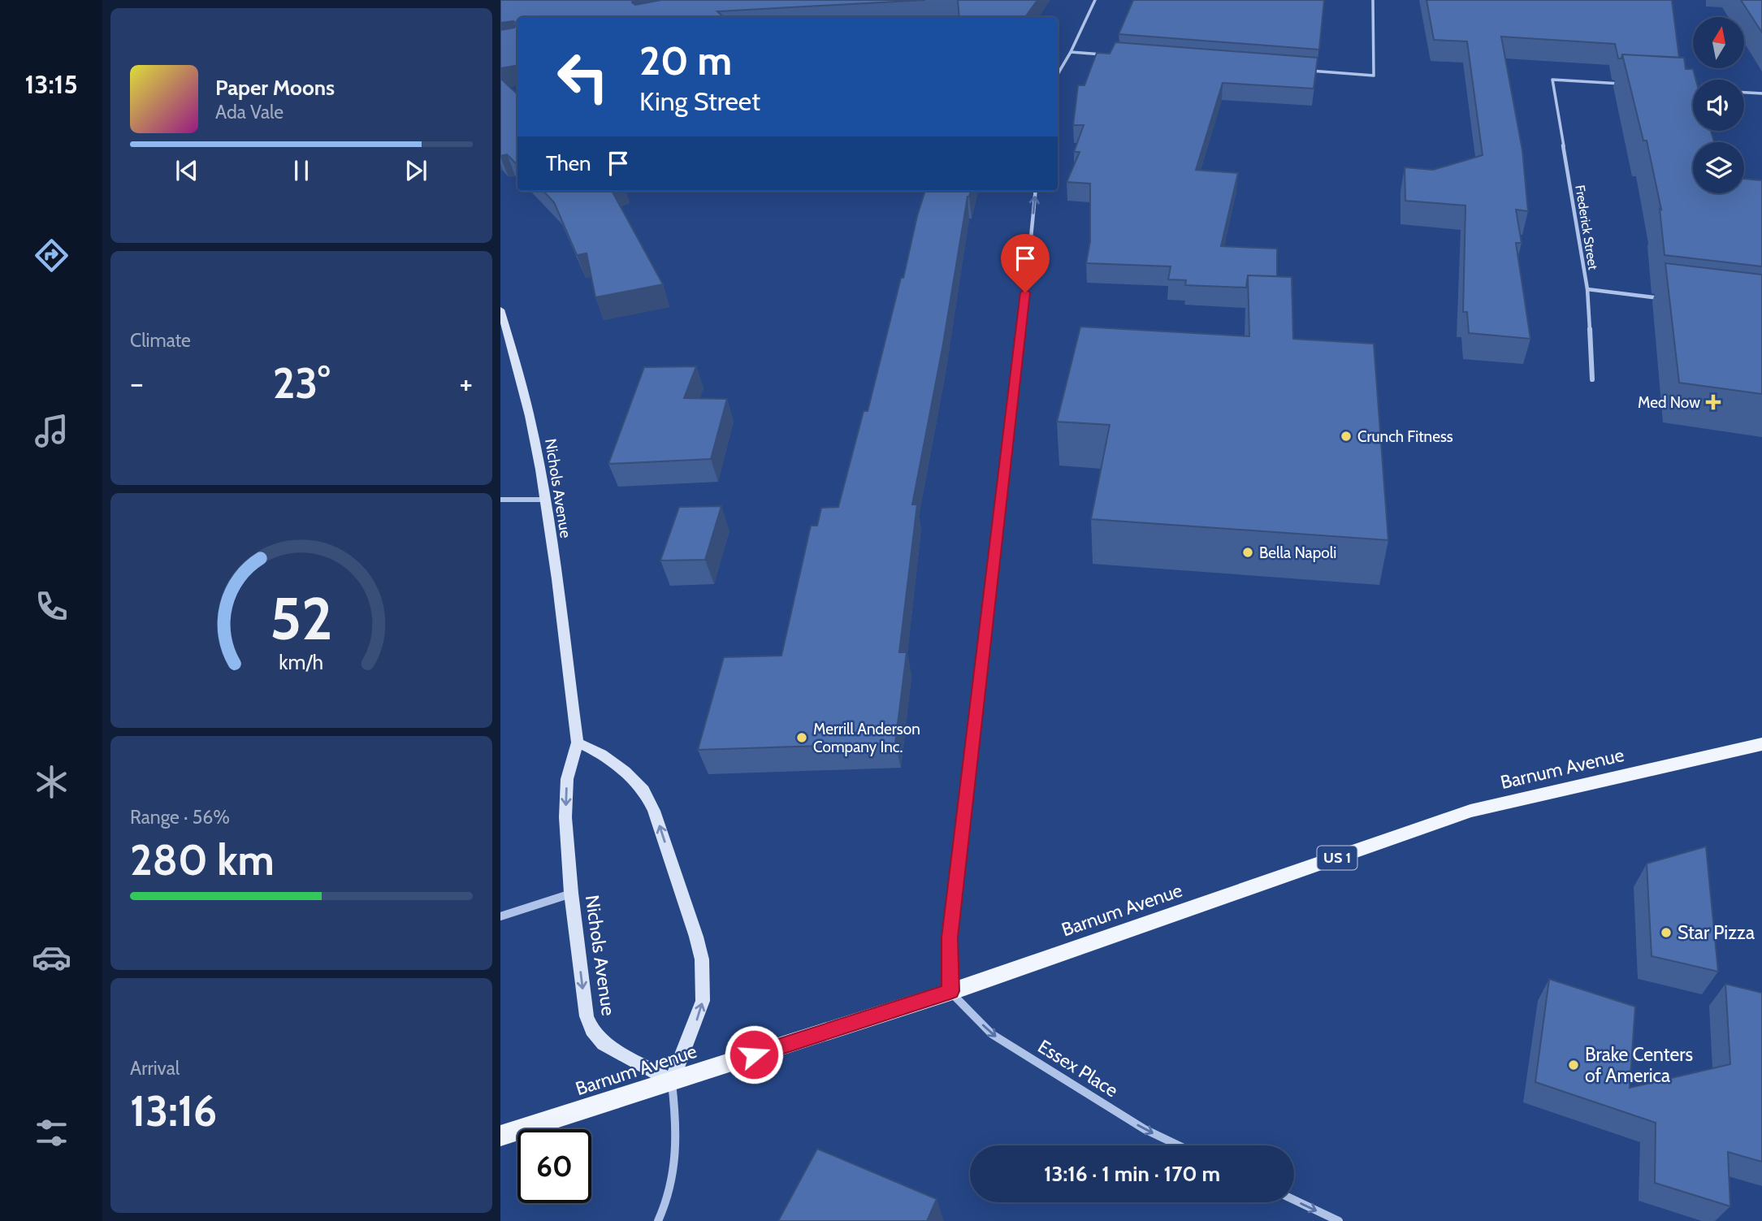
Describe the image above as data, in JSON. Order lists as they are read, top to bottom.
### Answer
{
  "streets": {
    "main road": ["Nichols Avenue", "Barnum Avenue", "US 1"],
    "street": ["Frederick Street", "Essex Place"]
  },
  "crossings": [
    ["Nichols Avenue", "Barnum Avenue"],
    ["Barnum Avenue", "Essex Place"]
  ],
  "one_way": ["Essex Place"],
  "places": {
    "health": ["Med Now"],
    "other": [
      "Crunch Fitness",
      "Bella Napoli",
      "Merrill Anderson Company Inc.",
      "Star Pizza",
      "Brake Centers of America"
    ]
  },
  "north": "top",
  "page": {
    "tabs": "13:15",
    "turn": ["20 m", "King Street"],
    "song": ["Paper Moons", "Ada Vale"],
    "then": "Then",
    "tile": [
      "Climate",
      ["Range · 56%", "280 km"],
      ["Arrival", "13:16"]
    ],
    "heat": ["−", "23°", "+"],
    "limit": "60",
    "trip": "13:16 · 1 min · 170 m",
    "gauge": ["52", "km/h"]
  }
}
